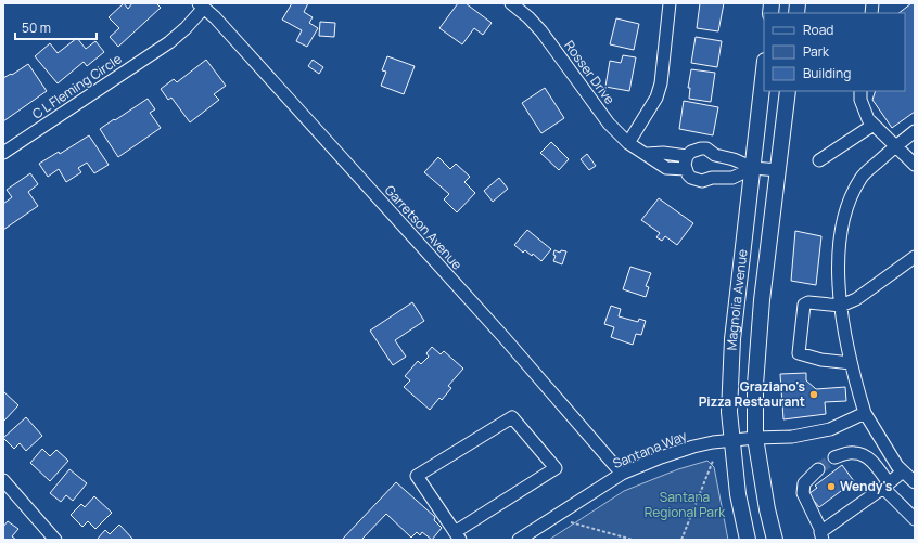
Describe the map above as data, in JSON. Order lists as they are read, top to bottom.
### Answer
{
  "streets": {
    "main road": ["Magnolia Avenue"],
    "street": [
      "Rosser Drive",
      "C L Fleming Circle",
      "Garretson Avenue",
      "Santana Way"
    ]
  },
  "crossings": [
    ["Rosser Drive", "Magnolia Avenue"],
    ["C L Fleming Circle", "Garretson Avenue"],
    ["Garretson Avenue", "Santana Way"],
    ["Magnolia Avenue", "Santana Way"]
  ],
  "parks": ["Santana Regional Park"],
  "places": ["Graziano's Pizza Restaurant", "Wendy's"],
  "legend": ["Road", "Park", "Building"],
  "scale_bar": "50 m"
}
